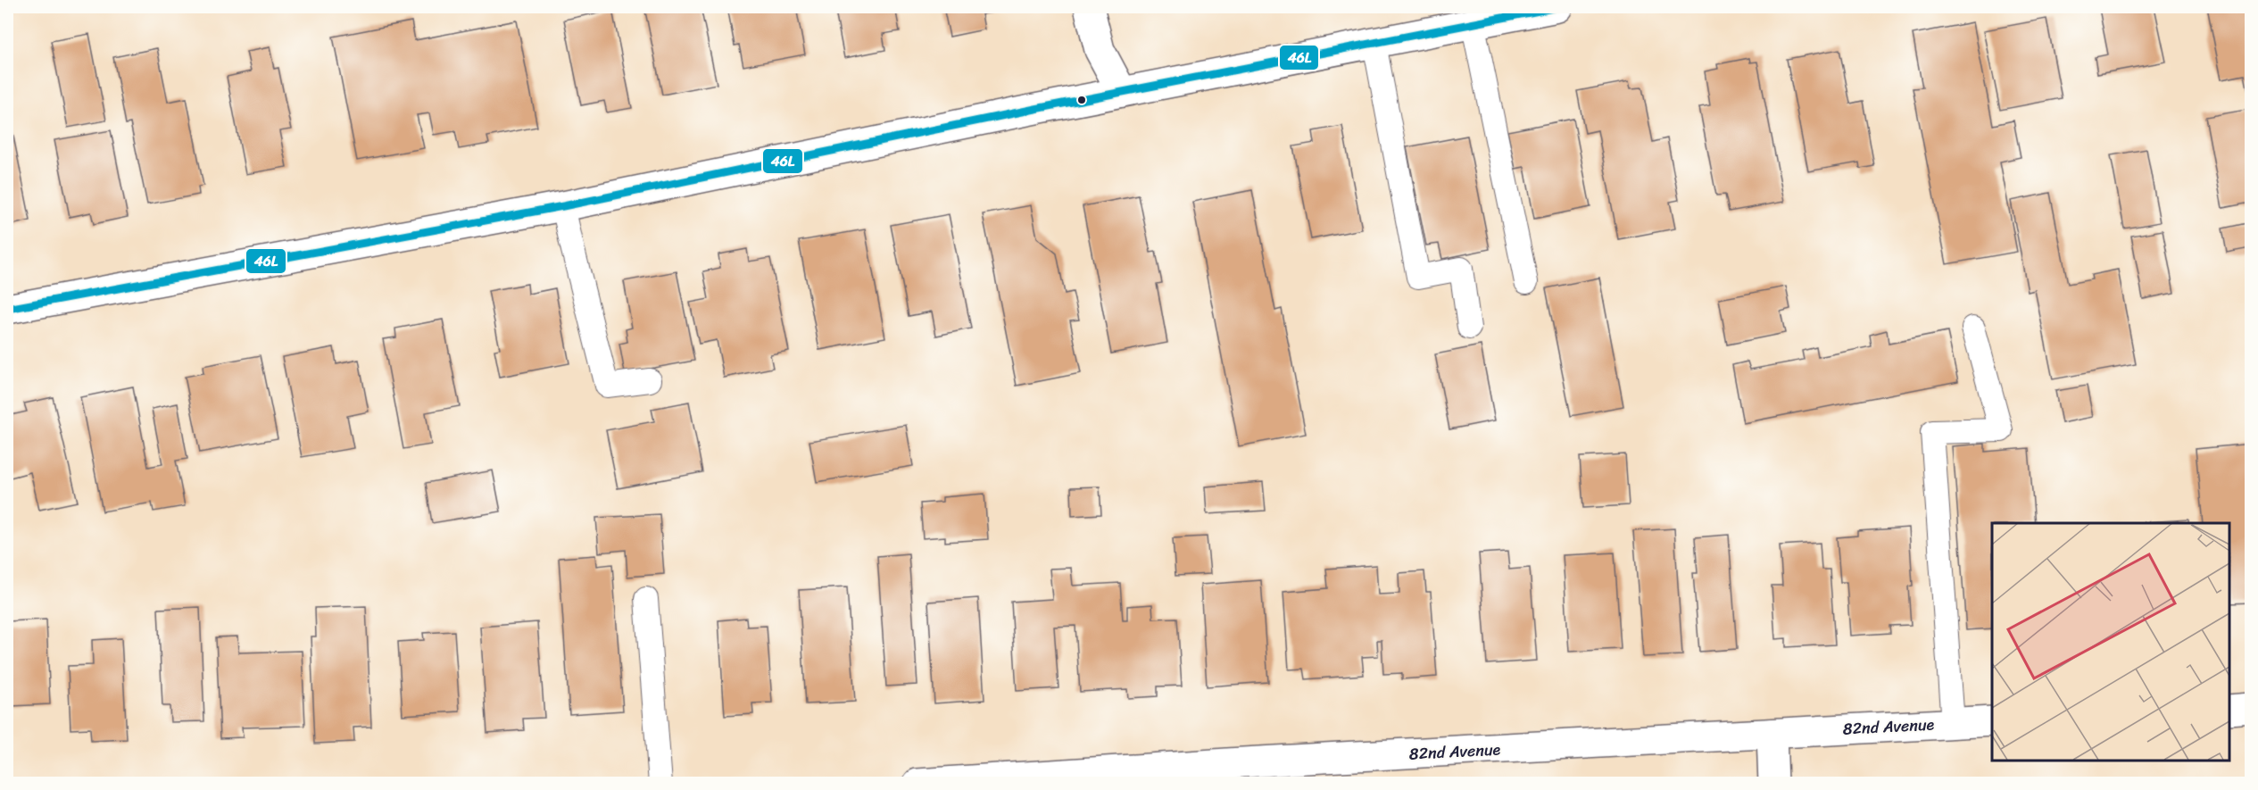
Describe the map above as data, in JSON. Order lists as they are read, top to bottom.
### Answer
{
  "streets": {
    "street": ["82nd Avenue"]
  },
  "lines": ["transit line 46L"]
}
